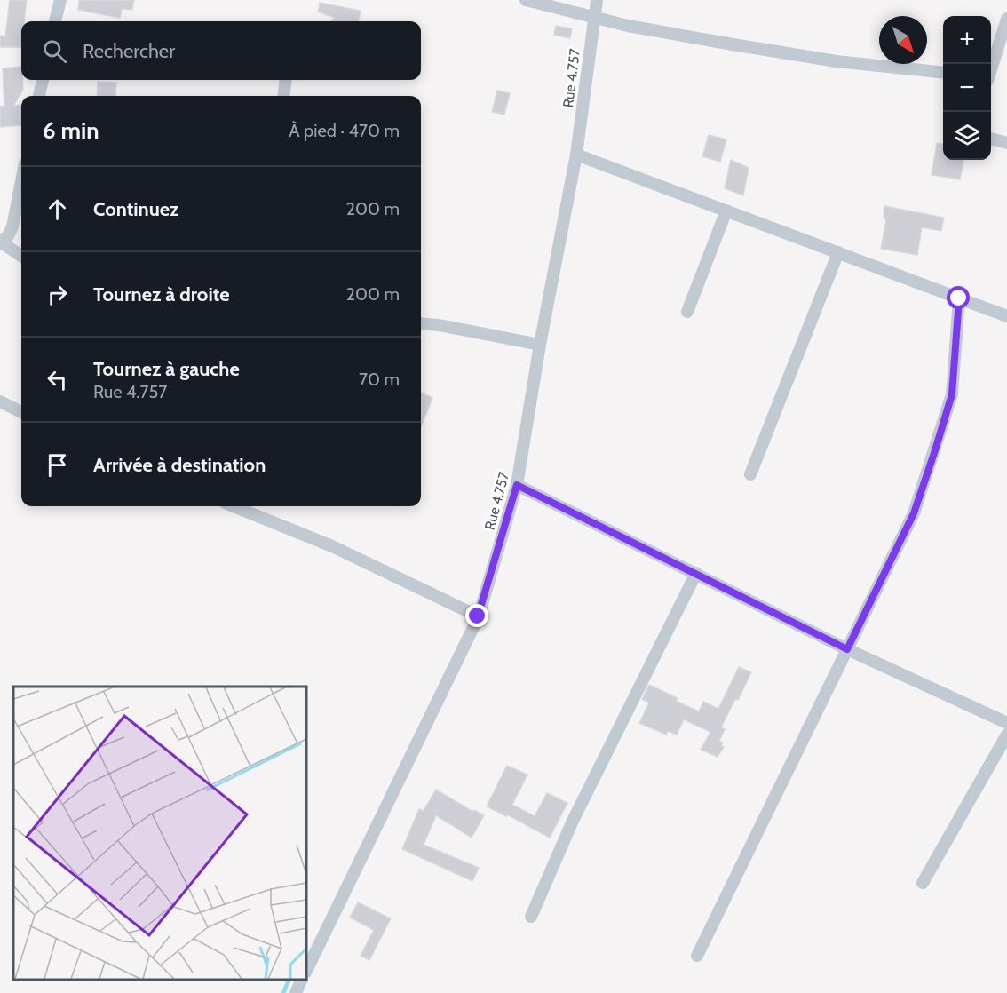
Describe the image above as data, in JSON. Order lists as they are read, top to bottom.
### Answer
{
  "streets": {
    "street": ["Rue 4.757"]
  },
  "north": "bottom right",
  "page": {
    "map_buttons": ["+", "−"],
    "search": "Rechercher",
    "heading": ["6 min", "À pied · 470 m"],
    "list": [
      ["Continuez", "200 m"],
      ["Tournez à droite", "200 m"],
      ["Tournez à gauche", "Rue 4.757", "70 m"],
      "Arrivée à destination"
    ]
  }
}
